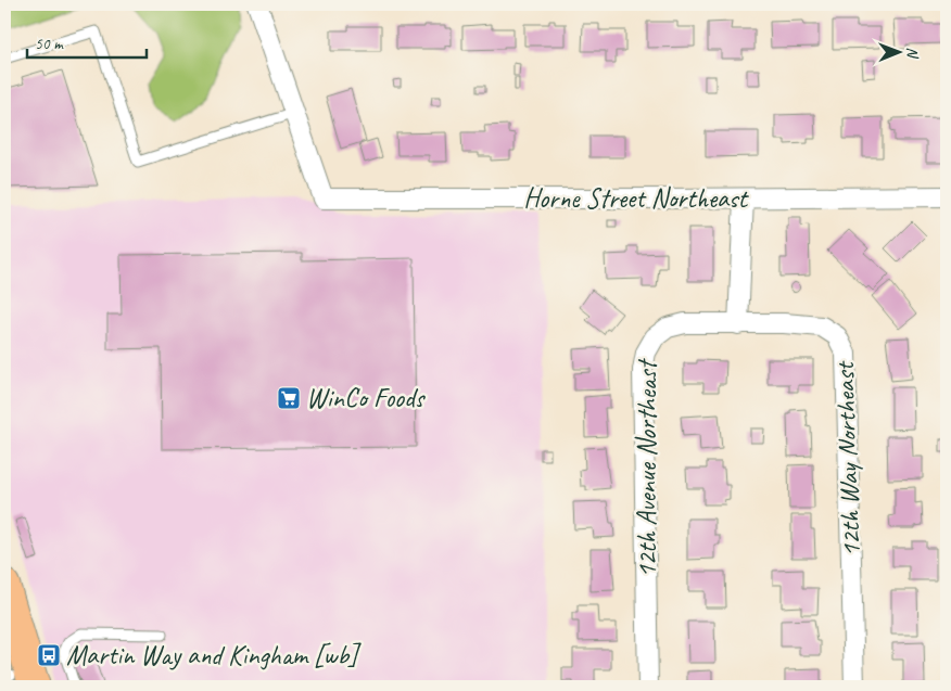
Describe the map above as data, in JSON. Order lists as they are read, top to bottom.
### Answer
{
  "streets": {
    "street": ["Horne Street Northeast", "12th Way Northeast", "12th Avenue Northeast"]
  },
  "crossings": [
    ["12th Way Northeast", "12th Avenue Northeast"]
  ],
  "places": {
    "supermarket": ["WinCo Foods"],
    "bus stop": ["Martin Way and Kingham [wb]"]
  },
  "scale_bar": "50 m",
  "north": "right"
}
